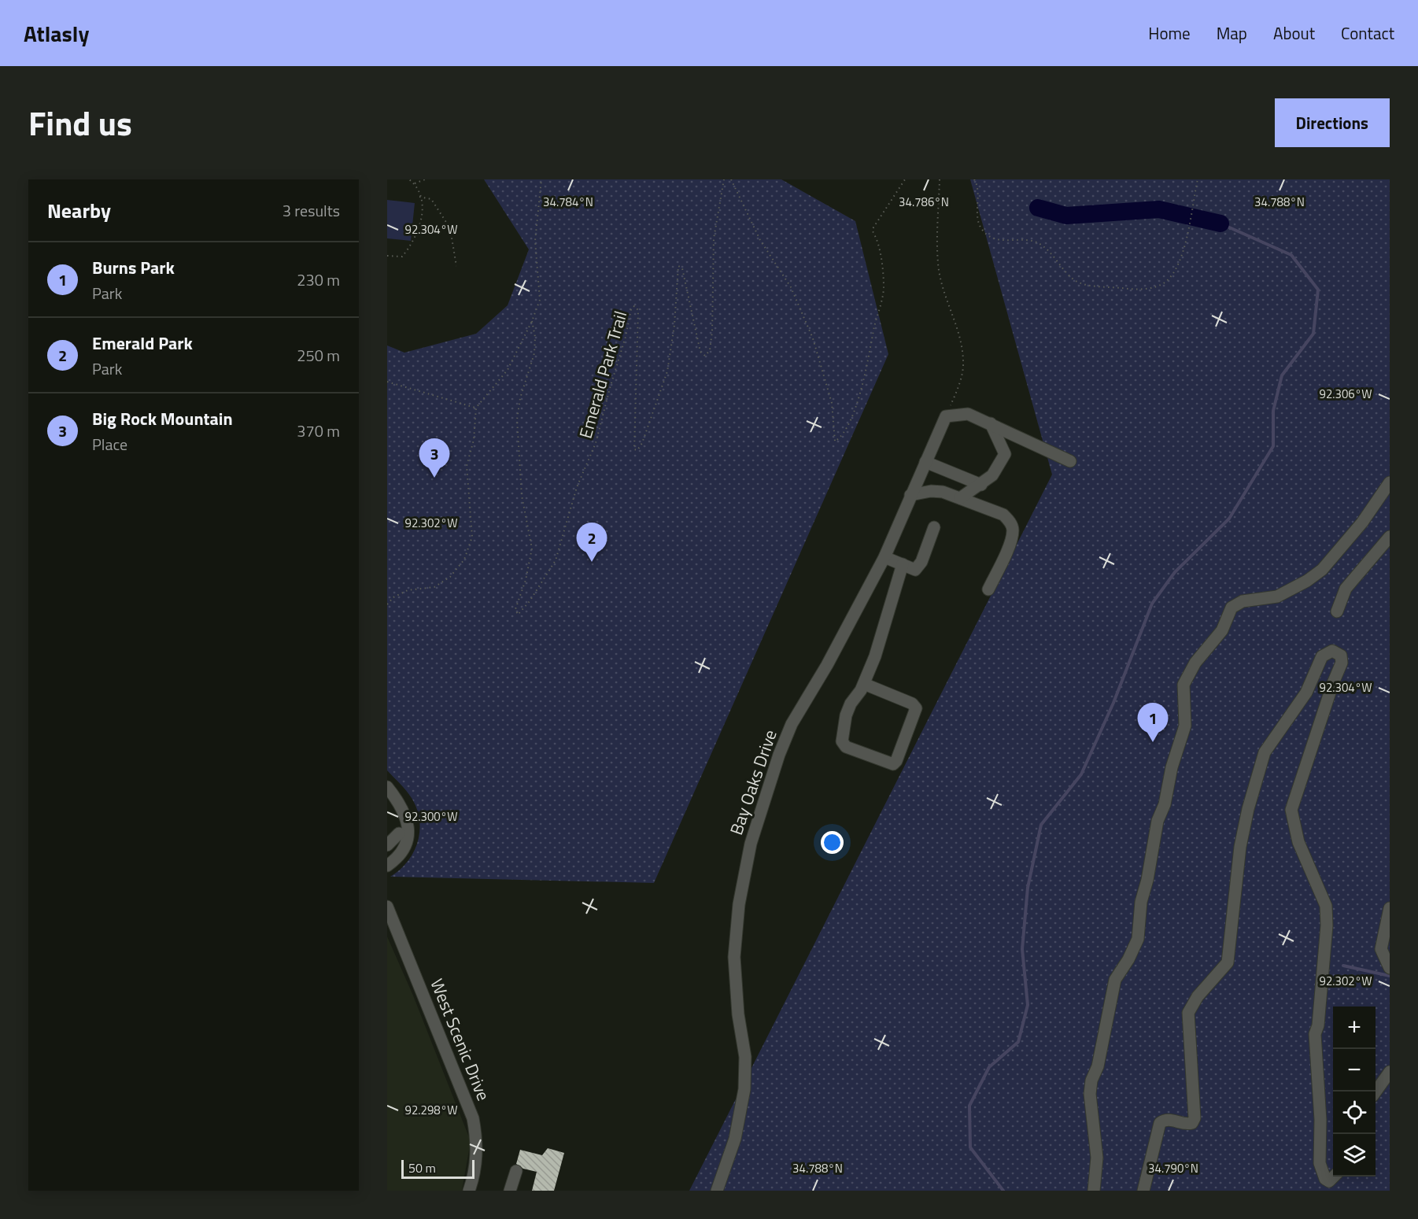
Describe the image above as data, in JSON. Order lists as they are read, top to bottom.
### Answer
{
  "streets": {
    "street": ["Bay Oaks Drive", "West Scenic Drive"],
    "path": ["Emerald Park Trail"]
  },
  "scale_bar": "50 m",
  "page": {
    "header": "Atlasly",
    "nav": [
      "Home",
      "Map",
      "About",
      "Contact"
    ],
    "title": "Find us",
    "buttons": "Directions",
    "heading": ["Nearby", "3 results"],
    "list": [
      {
        "mark": "1",
        "name": "Burns Park",
        "note": "Park",
        "value": "230 m"
      },
      {
        "mark": "2",
        "name": "Emerald Park",
        "note": "Park",
        "value": "250 m"
      },
      {
        "mark": "3",
        "name": "Big Rock Mountain",
        "note": "Place",
        "value": "370 m"
      }
    ],
    "pins": ["3", "2", "1"],
    "map_buttons": ["+", "−"],
    "scale": "50 m"
  },
  "coordinates": [
    "34.784°N",
    "34.786°N",
    "34.788°N",
    "92.304°W",
    "92.306°W",
    "92.302°W",
    "92.300°W",
    "92.298°W",
    "34.790°N"
  ]
}
